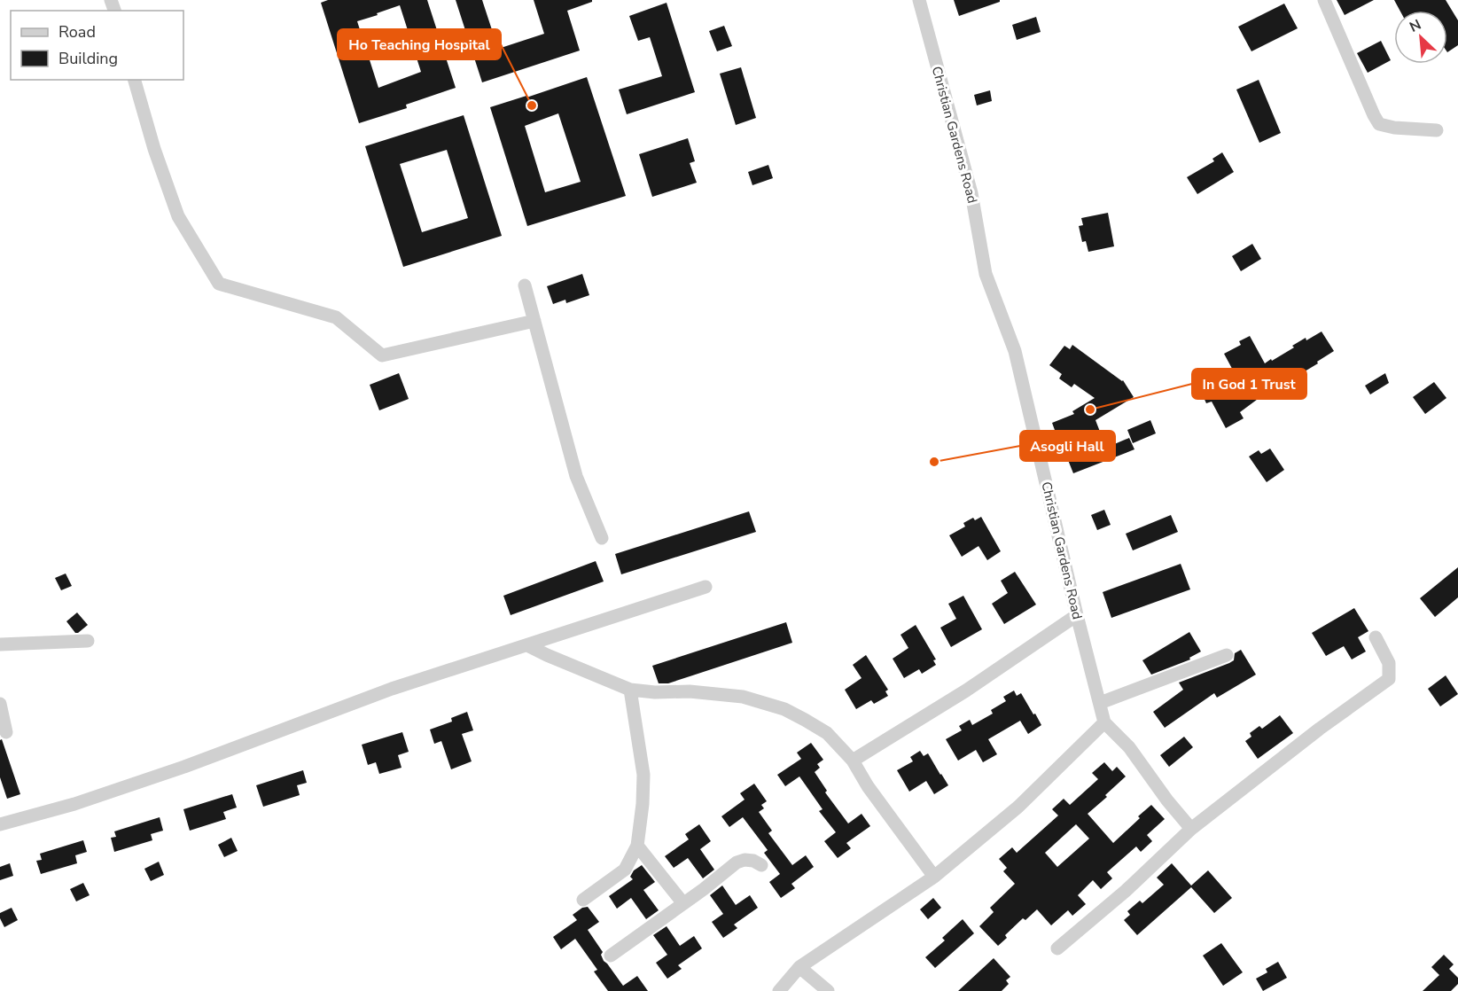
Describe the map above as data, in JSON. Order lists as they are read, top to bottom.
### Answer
{
  "streets": {
    "street": ["Christian Gardens Road"]
  },
  "places": ["Ho Teaching Hospital", "In God 1 Trust", "Asogli Hall"],
  "legend": ["Road", "Building"],
  "north": "top left"
}
